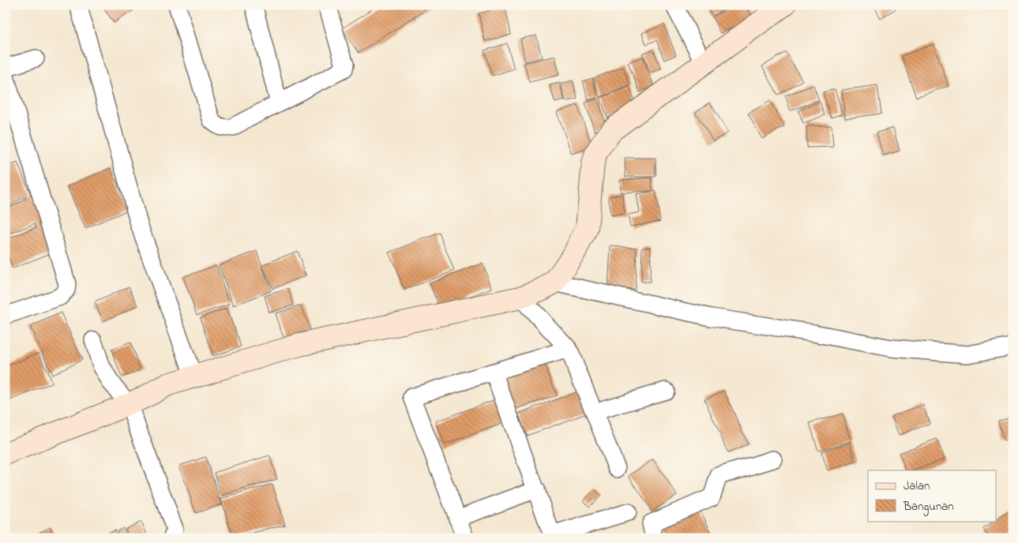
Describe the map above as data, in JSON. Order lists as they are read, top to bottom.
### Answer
{
  "legend": ["Jalan", "Bangunan"]
}
